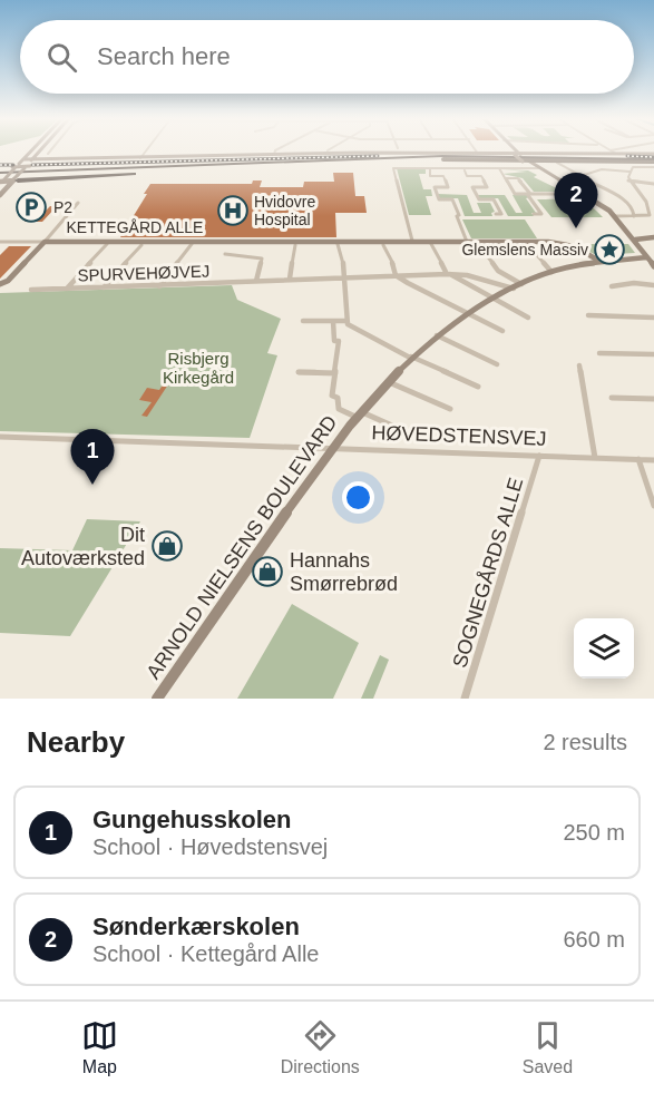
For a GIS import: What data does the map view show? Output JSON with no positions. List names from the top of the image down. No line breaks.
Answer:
{"streets":{"street":["KETTEGÅRD ALLE","SPURVEHØJVEJ","HØVEDSTENSVEJ","ARNOLD NIELSENS BOULEVARD","SOGNEGÅRDS ALLE"]},"crossings":[["KETTEGÅRD ALLE","ARNOLD NIELSENS BOULEVARD"],["SPURVEHØJVEJ","ARNOLD NIELSENS BOULEVARD"],["HØVEDSTENSVEJ","ARNOLD NIELSENS BOULEVARD"],["HØVEDSTENSVEJ","SOGNEGÅRDS ALLE"]],"parks":["Risbjerg Kirkegård"],"places":{"parking":["P2"],"hospital":["Hvidovre Hospital"],"place":["Glemslens Massiv"],"shop":["Dit Autoværksted","Hannahs Smørrebrød"]},"page":{"search":"Search here","pins":["2","1"],"heading":["Nearby","2 results"],"list":[{"mark":"1","name":"Gungehusskolen","note":"School · Høvedstensvej","value":"250 m"},{"mark":"2","name":"Sønderkærskolen","note":"School · Kettegård Alle","value":"660 m"}],"nav":["Map","Directions","Saved"]}}
